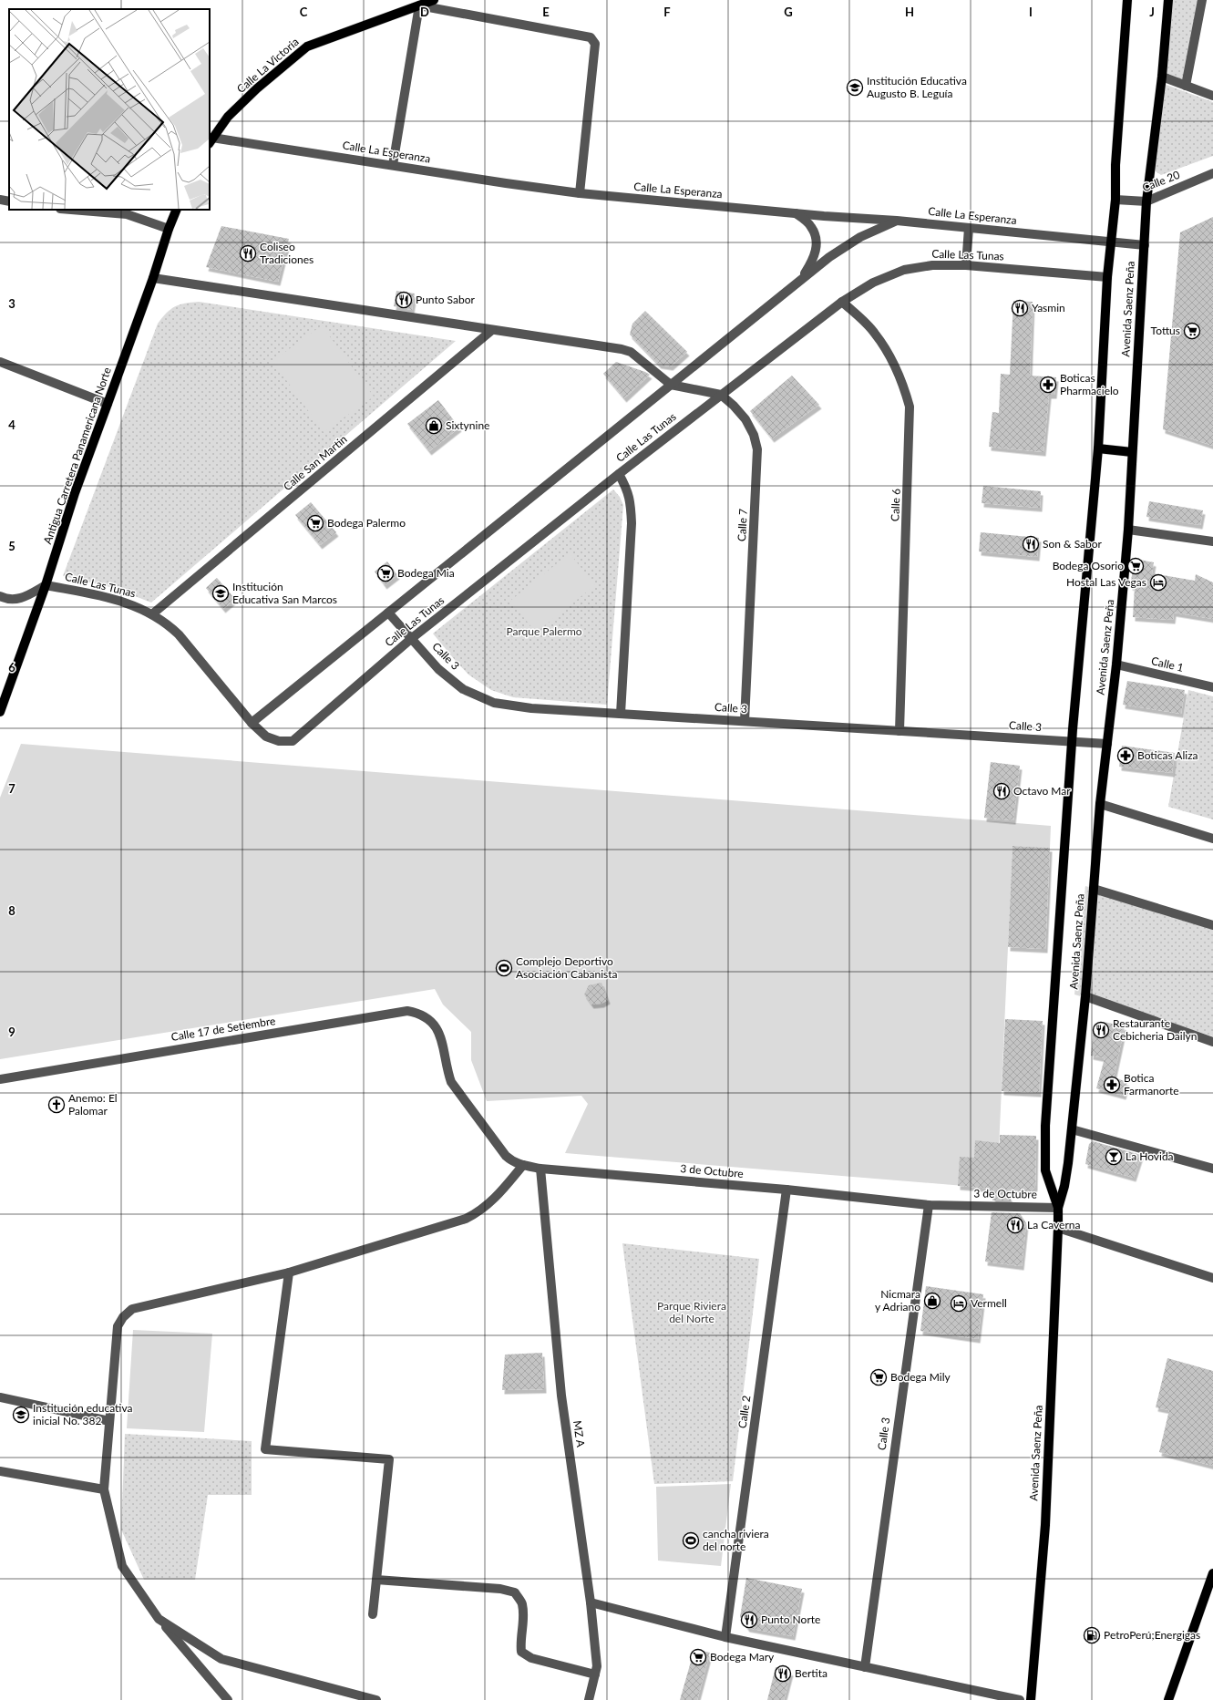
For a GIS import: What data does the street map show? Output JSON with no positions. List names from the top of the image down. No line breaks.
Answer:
{"streets":{"main road":["Calle La Victoria","Avenida Saenz Peña","Antigua Carretera Panamericana Norte"],"street":["Calle La Esperanza","Calle 20","Calle Las Tunas","Calle San Martin","Calle 6","Calle 7","Calle 3","Calle 1","Calle 17 de Setiembre","3 de Octubre","Calle 2","MZ A"]},"crossings":[["Calle La Victoria","Calle La Esperanza"],["Calle La Esperanza","Avenida Saenz Peña"],["Calle 20","Avenida Saenz Peña"],["Calle Las Tunas","Avenida Saenz Peña"],["Calle Las Tunas","Antigua Carretera Panamericana Norte"],["Calle Las Tunas","Calle San Martin"],["Calle Las Tunas","Calle 6"],["Calle Las Tunas","Calle 7"],["Calle Las Tunas","Calle 3"],["Avenida Saenz Peña","Calle 3"],["Avenida Saenz Peña","Calle 1"],["Avenida Saenz Peña","3 de Octubre"],["Calle 6","Calle 3"],["Calle 7","Calle 3"],["Calle 3","3 de Octubre"],["Calle 17 de Setiembre","3 de Octubre"],["3 de Octubre","Calle 2"],["3 de Octubre","MZ A"]],"parks":["Parque Palermo","Parque Riviera del Norte"],"places":{"school or university":["Institución Educativa Augusto B. Leguía","Institución Educativa San Marcos","Institución educativa inicial No. 382"],"restaurant":["Coliseo Tradiciones","Punto Sabor","Yasmin","Son & Sabor","Octavo Mar","Restaurante Cebicheria Dailyn","La Caverna","Punto Norte","Bertita"],"supermarket":["Tottus","Bodega Palermo","Bodega Osorio","Bodega Mia","Bodega Mily","Bodega Mary"],"pharmacy":["Boticas Pharmacielo","Boticas Aliza","Botica Farmanorte"],"shop":["Sixtynine","Nicmara y Adriano"],"hotel":["Hostal Las Vegas","Vermell"],"sports":["Complejo Deportivo Asociación Cabanista","cancha riviera del norte"],"church":["Anemo: El Palomar"],"bar":["La Hovida"],"fuel station":["PetroPerú;Energigas"]},"grid":{"columns":["C","D","E","F","G","H","I","J"],"rows":["3","4","5","6","7","8","9"]}}
